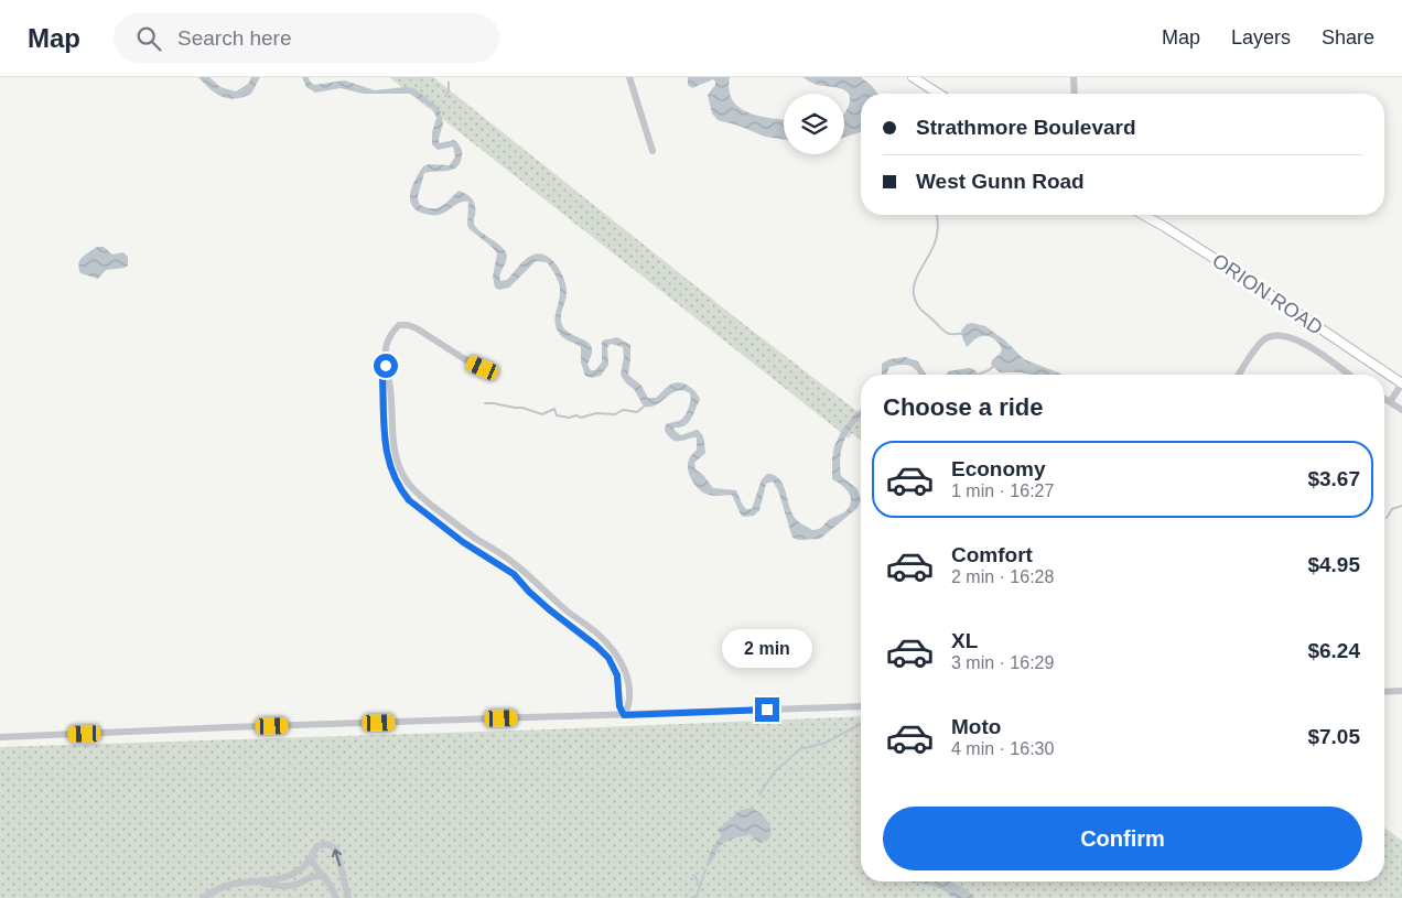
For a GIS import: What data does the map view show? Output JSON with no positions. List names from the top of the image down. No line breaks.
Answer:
{"streets":{"main road":["ORION ROAD"]},"page":{"header":"Map","search":"Search here","nav":["Map","Layers","Share"],"banner":["Strathmore Boulevard","West Gunn Road"],"heading":"Choose a ride","list":[{"name":"Economy","note":"1 min · 16:27","value":"$3.67"},{"name":"Comfort","note":"2 min · 16:28","value":"$4.95"},{"name":"XL","note":"3 min · 16:29","value":"$6.24"},{"name":"Moto","note":"4 min · 16:30","value":"$7.05"}],"bubble":"2 min","buttons":"Confirm"}}
